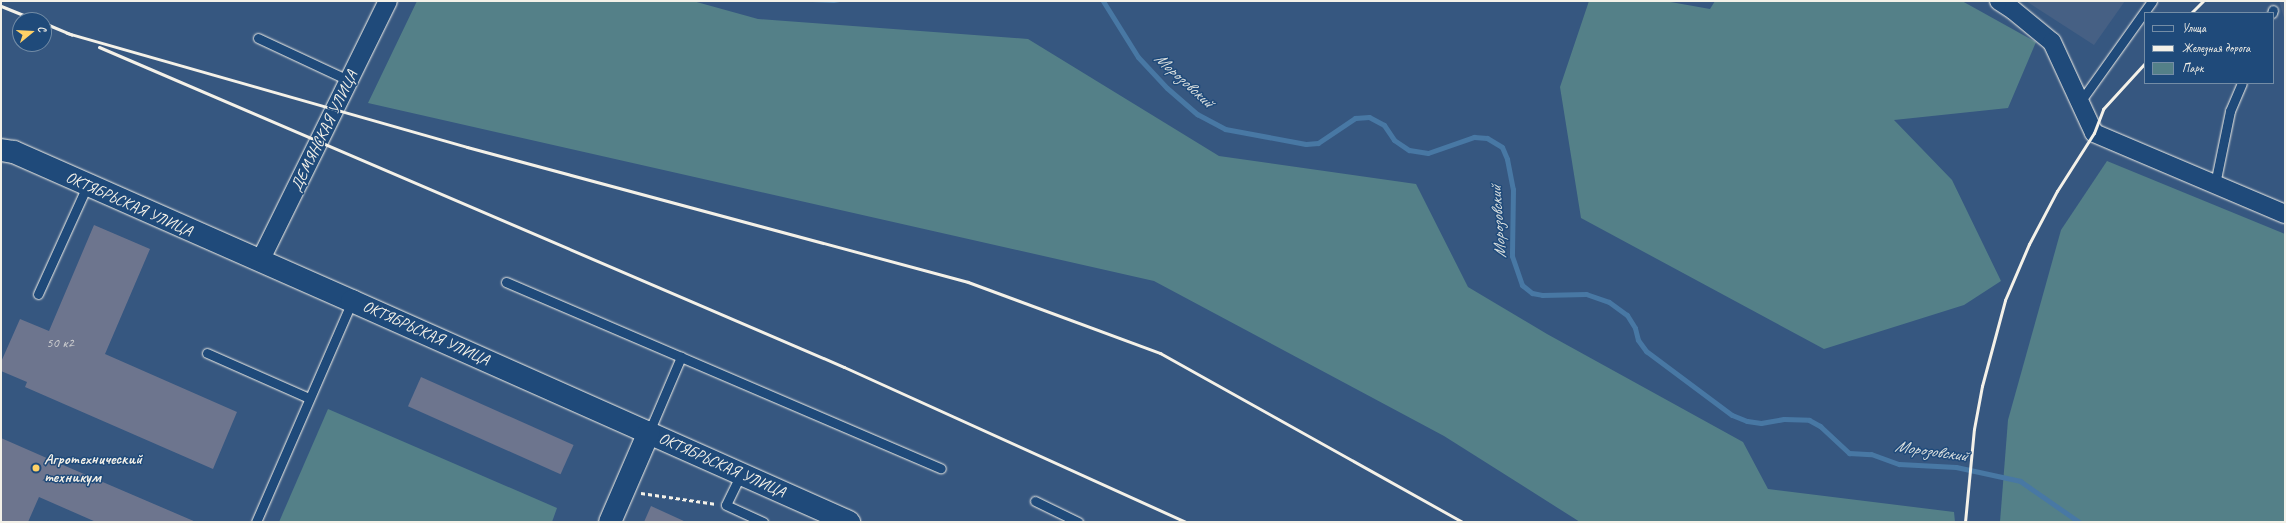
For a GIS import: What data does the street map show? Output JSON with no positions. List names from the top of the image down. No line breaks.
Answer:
{"streets":{"street":["ДЕМЯНСКАЯ УЛИЦА","ОКТЯБРЬСКАЯ УЛИЦА"]},"crossings":[["ДЕМЯНСКАЯ УЛИЦА","ОКТЯБРЬСКАЯ УЛИЦА"]],"water":["Морозовский"],"places":["Агротехнический техникум"],"house_numbers":["50 к2"],"legend":["Улица","Железная дорога","Парк"],"north":"right"}
